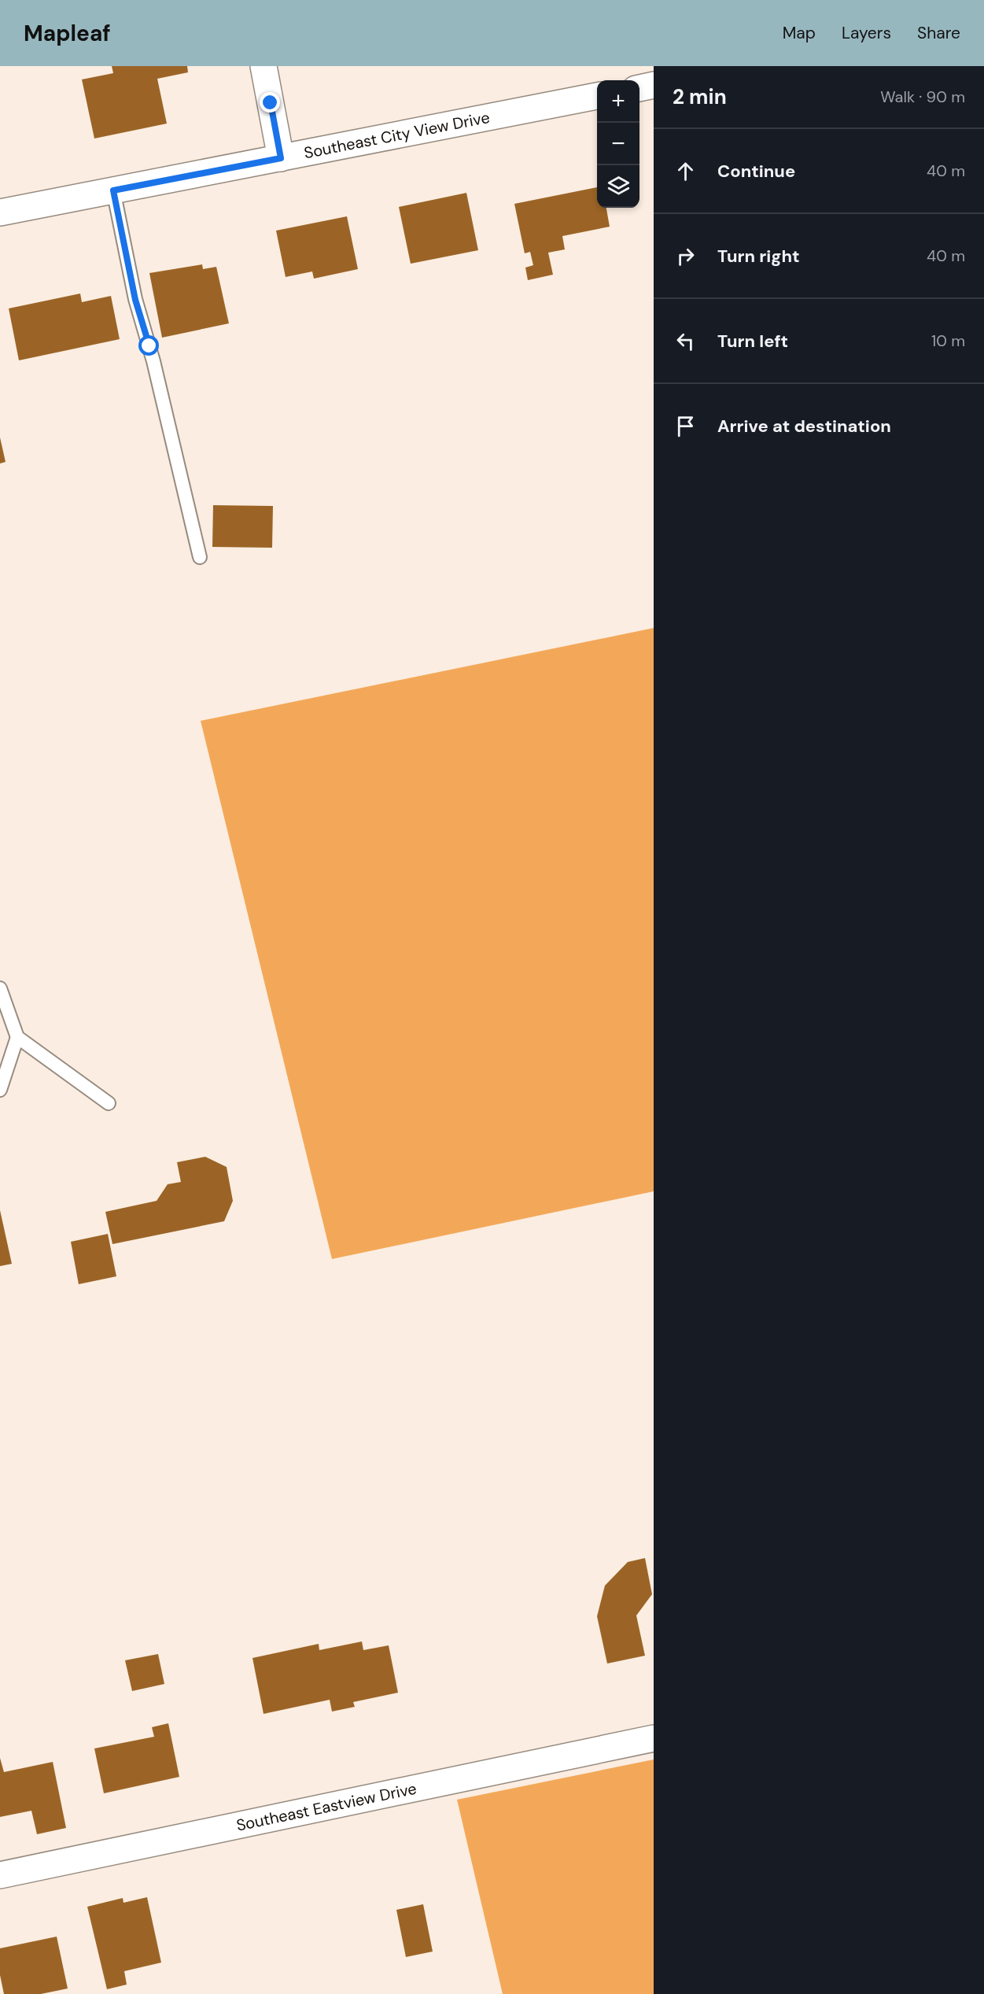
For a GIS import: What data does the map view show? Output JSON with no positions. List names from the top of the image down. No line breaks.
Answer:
{"streets":{"street":["Southeast City View Drive","Southeast Eastview Drive"]},"page":{"header":"Mapleaf","nav":["Map","Layers","Share"],"heading":["2 min","Walk · 90 m"],"map_buttons":["+","−"],"list":[["Continue","40 m"],["Turn right","40 m"],["Turn left","10 m"],"Arrive at destination"]}}
